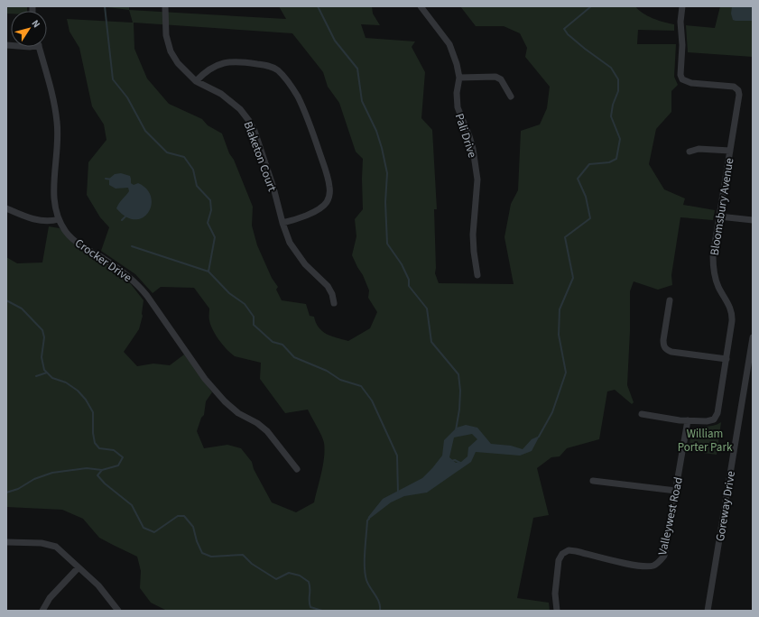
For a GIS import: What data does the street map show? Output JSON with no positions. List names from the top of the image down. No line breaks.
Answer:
{"streets":{"street":["Pali Drive","Blaketon Court","Bloomsbury Avenue","Crocker Drive","Goreway Drive","Valleywest Road"]},"crossings":[["Bloomsbury Avenue","Valleywest Road"]],"parks":["William Porter Park"],"north":"top right"}
